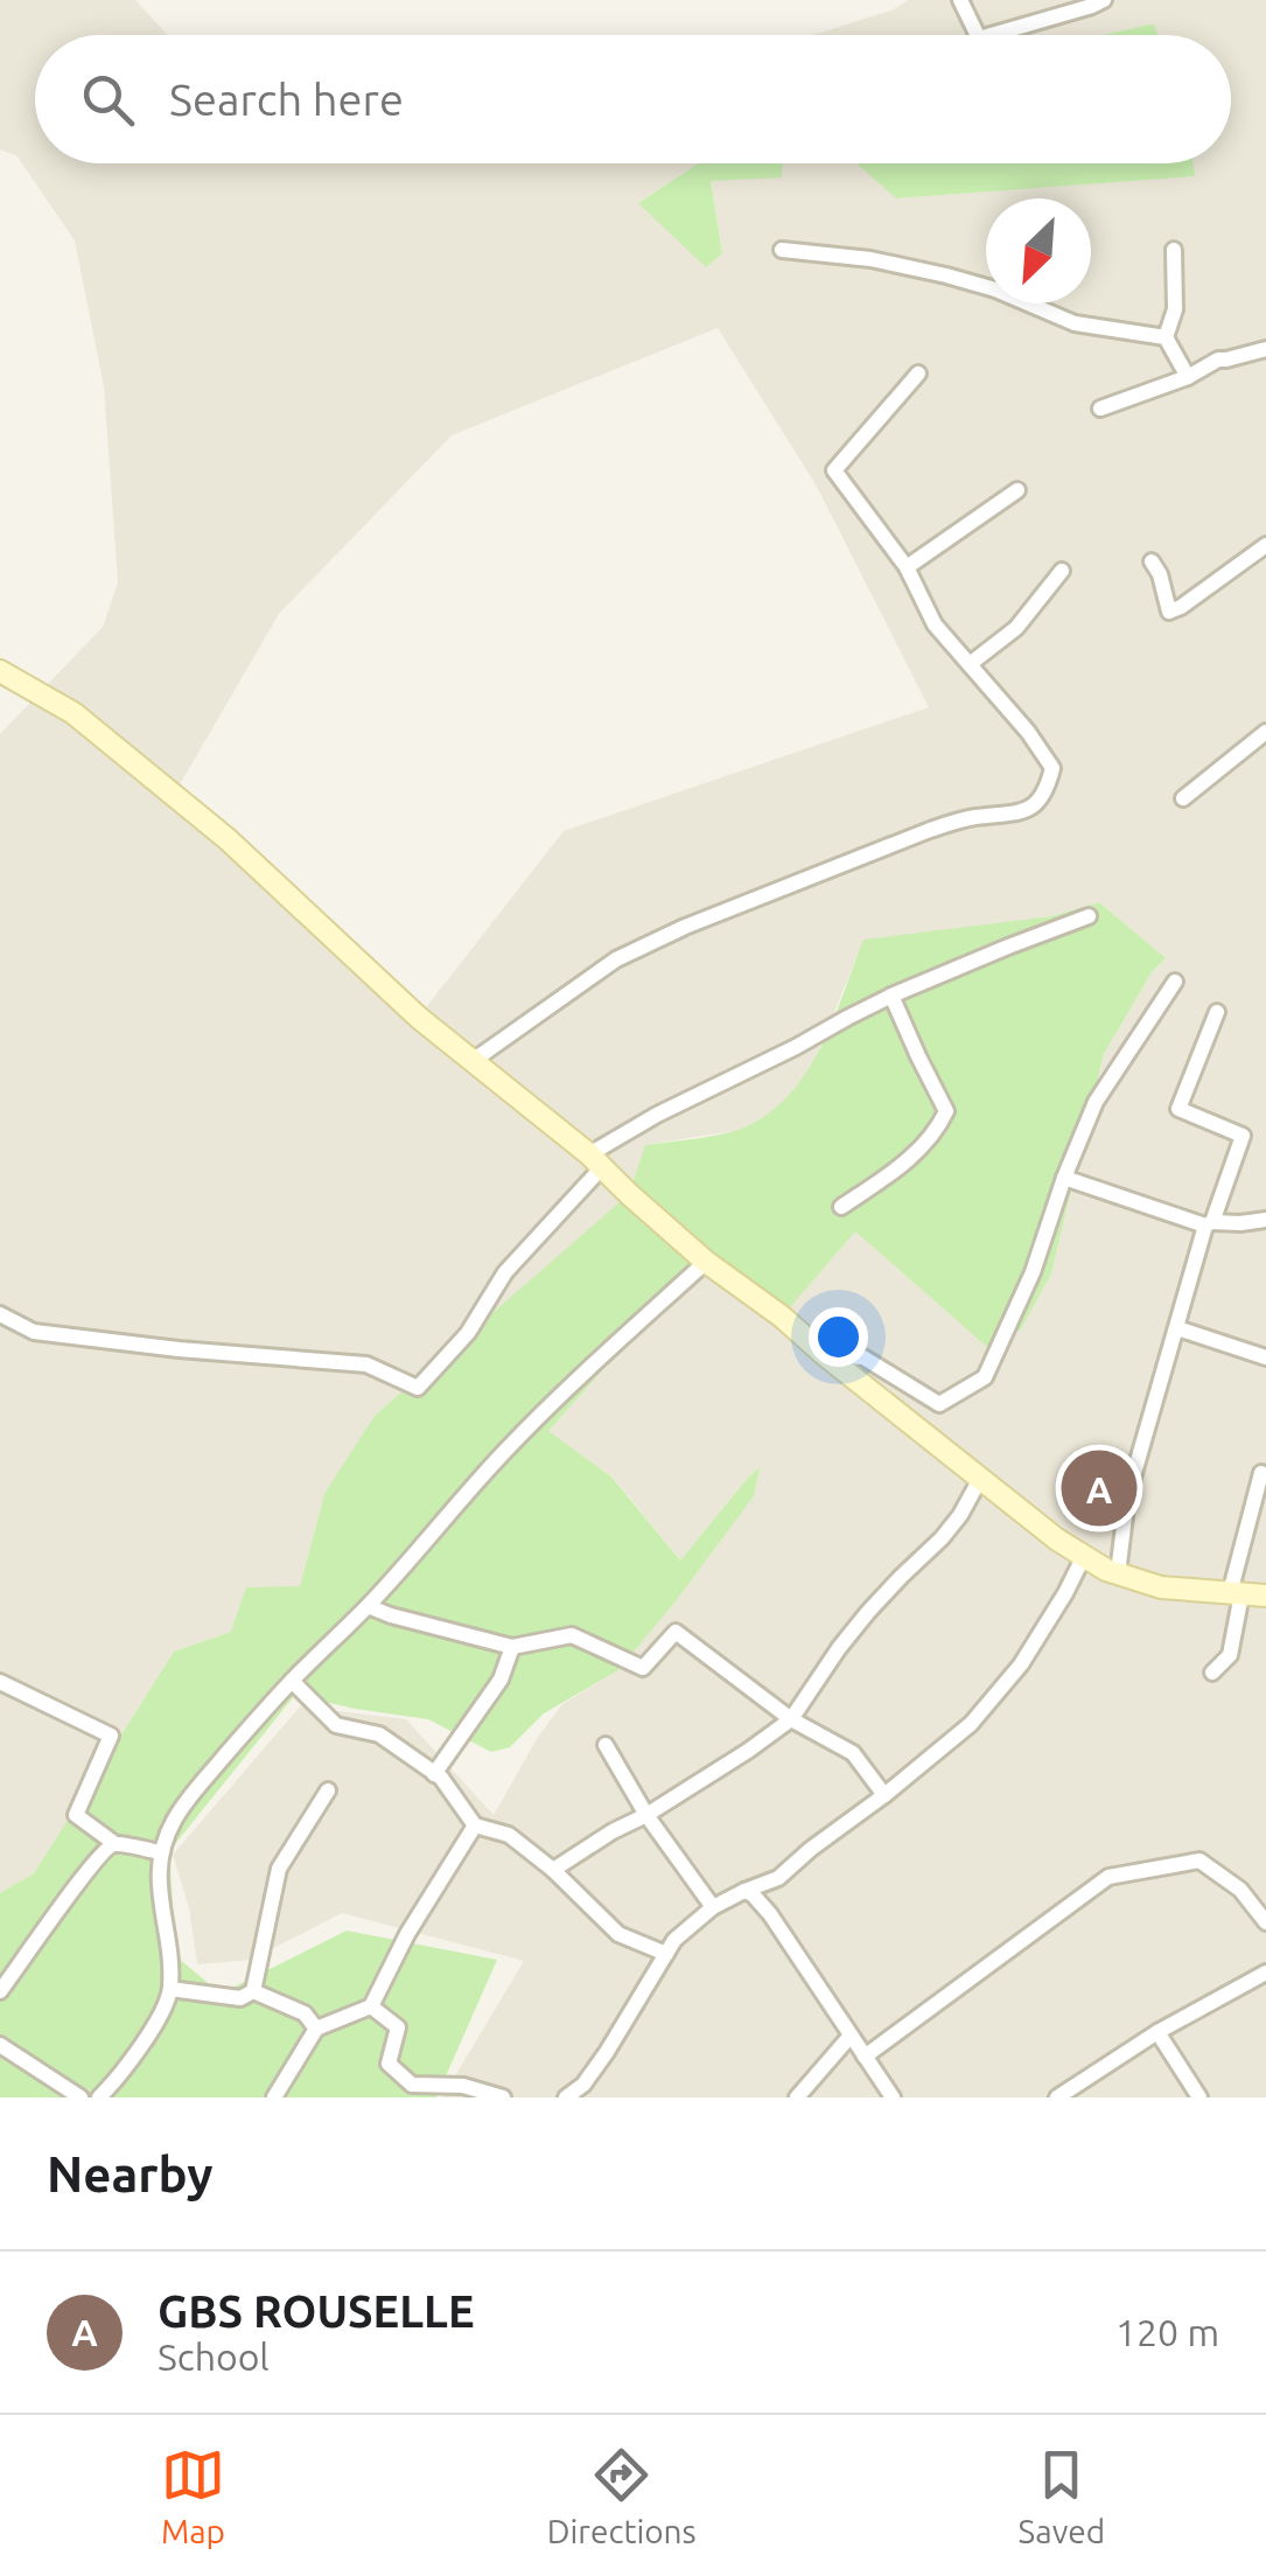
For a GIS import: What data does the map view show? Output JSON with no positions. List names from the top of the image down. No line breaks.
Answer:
{"north":"bottom left","page":{"search":"Search here","pins":"A","heading":"Nearby","list":[{"mark":"A","name":"GBS ROUSELLE","note":"School","value":"120 m"}],"nav":["Map","Directions","Saved"]}}
